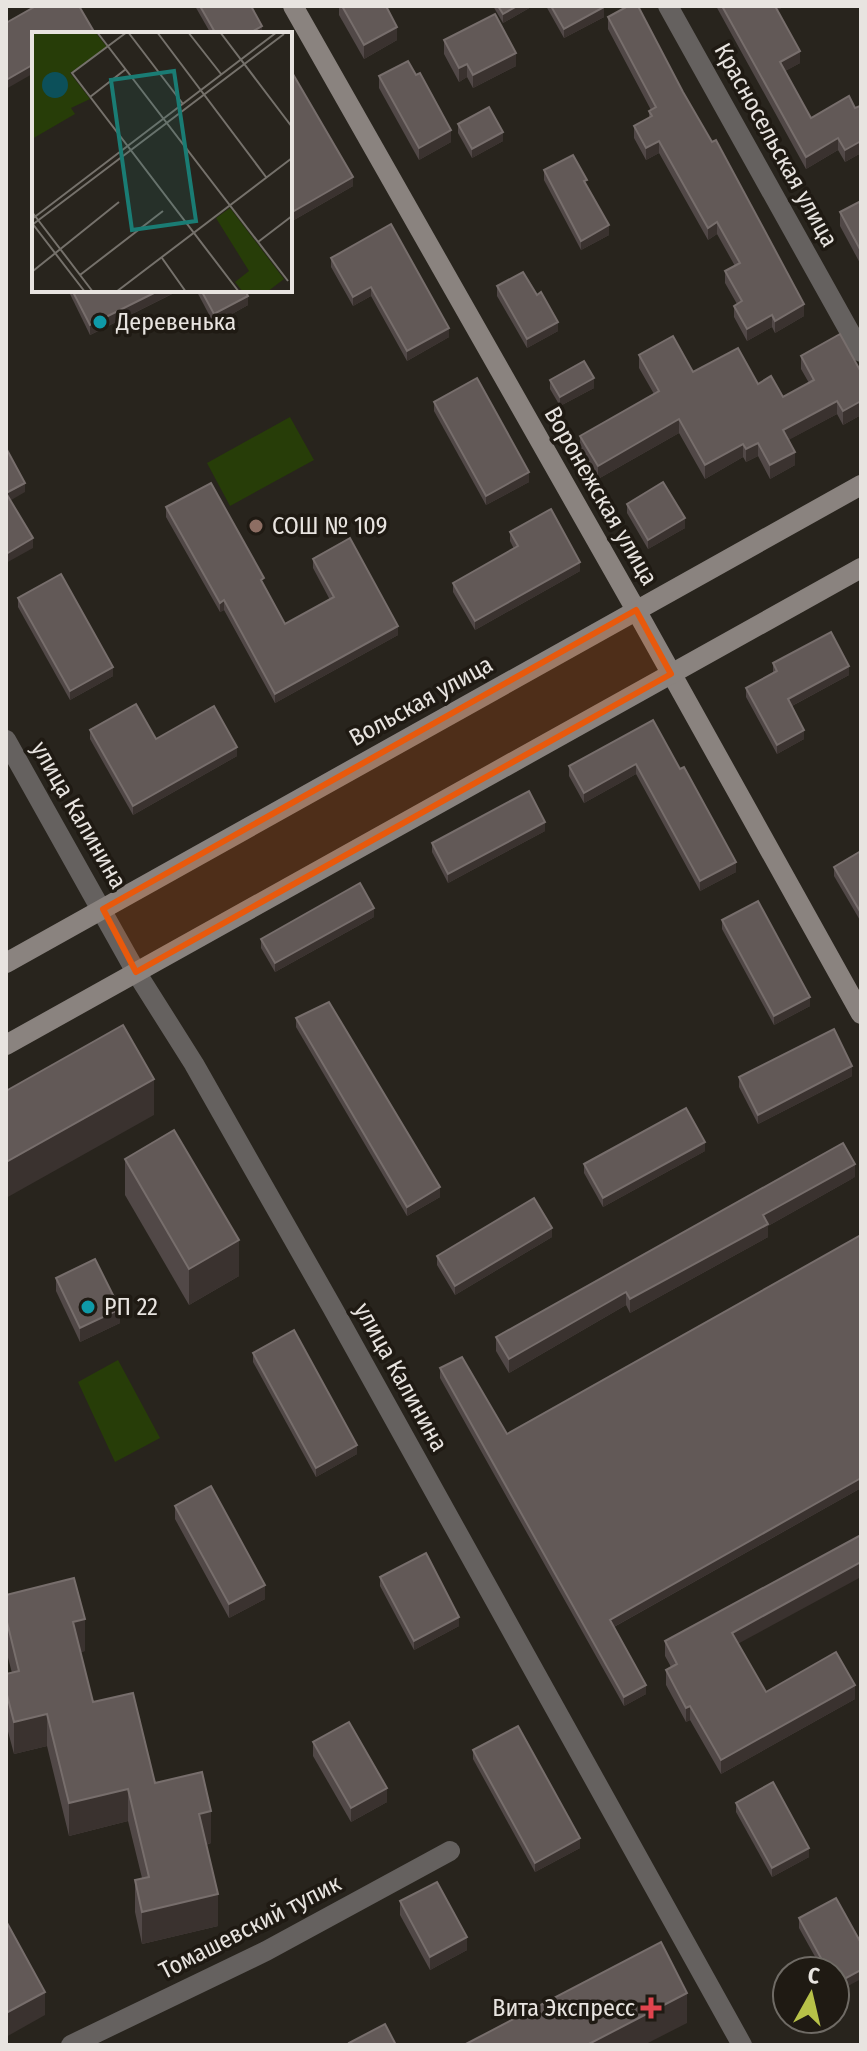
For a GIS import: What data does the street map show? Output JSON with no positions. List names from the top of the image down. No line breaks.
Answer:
{"streets":{"main road":["Воронежская улица","Вольская улица"],"street":["Красносельская улица","улица Калинина","Томашевский тупик"]},"crossings":[["Воронежская улица","Вольская улица"],["Вольская улица","улица Калинина"]],"places":{"other":["Деревенька","СОШ № 109","РП 22"],"health":["Вита Экспресс"]},"north":"top"}
